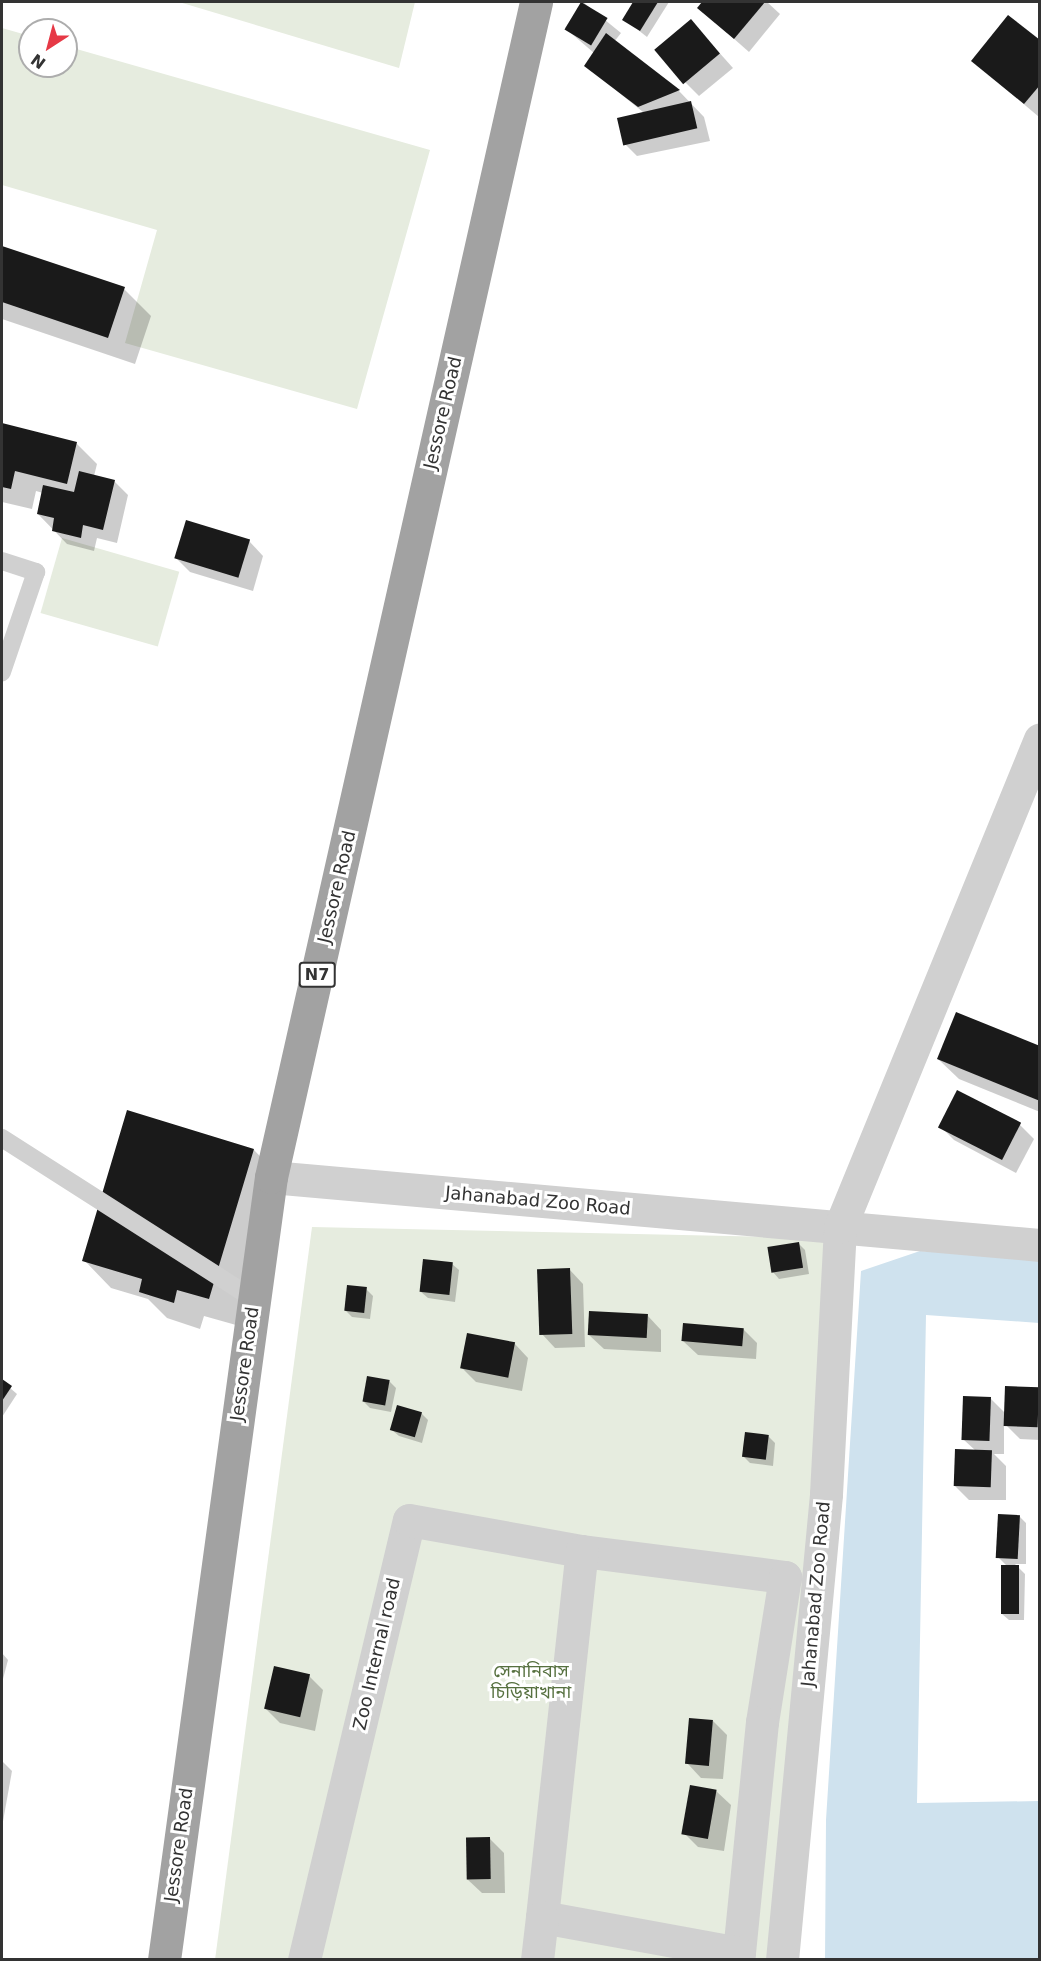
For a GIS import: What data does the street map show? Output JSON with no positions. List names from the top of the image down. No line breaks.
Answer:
{"streets":{"highway":["Jessore Road","N7"],"street":["Jahanabad Zoo Road","Zoo Internal road"]},"crossings":[["Jessore Road","Jahanabad Zoo Road"]],"parks":["সেনানিবাস চিড়িয়াখানা"],"north":"bottom left"}
